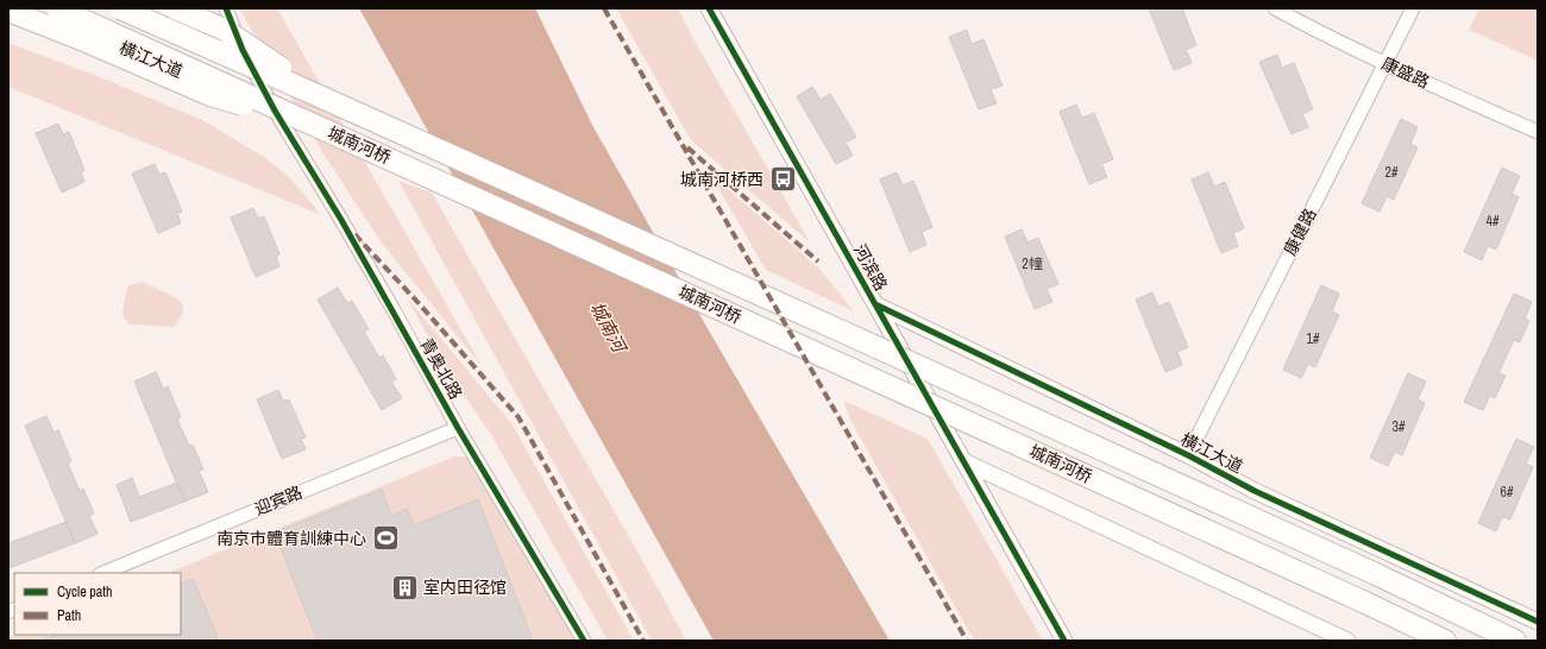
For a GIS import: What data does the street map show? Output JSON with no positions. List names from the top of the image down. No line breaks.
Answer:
{"streets":{"highway":["城南河桥"],"street":["横江大道","康盛路","康健路","河滨路","青奥北路","迎宾路"]},"crossings":[["横江大道","康健路"],["横江大道","河滨路"],["横江大道","青奥北路"],["康盛路","康健路"],["青奥北路","迎宾路"]],"water":["城南河"],"places":{"bus stop":["城南河桥西"],"sports":["南京市體育訓練中心"],"building":["室内田径馆"]},"house_numbers":["2#","4#","2幢","1#","3#","6#"],"legend":["Cycle path","Path"]}
